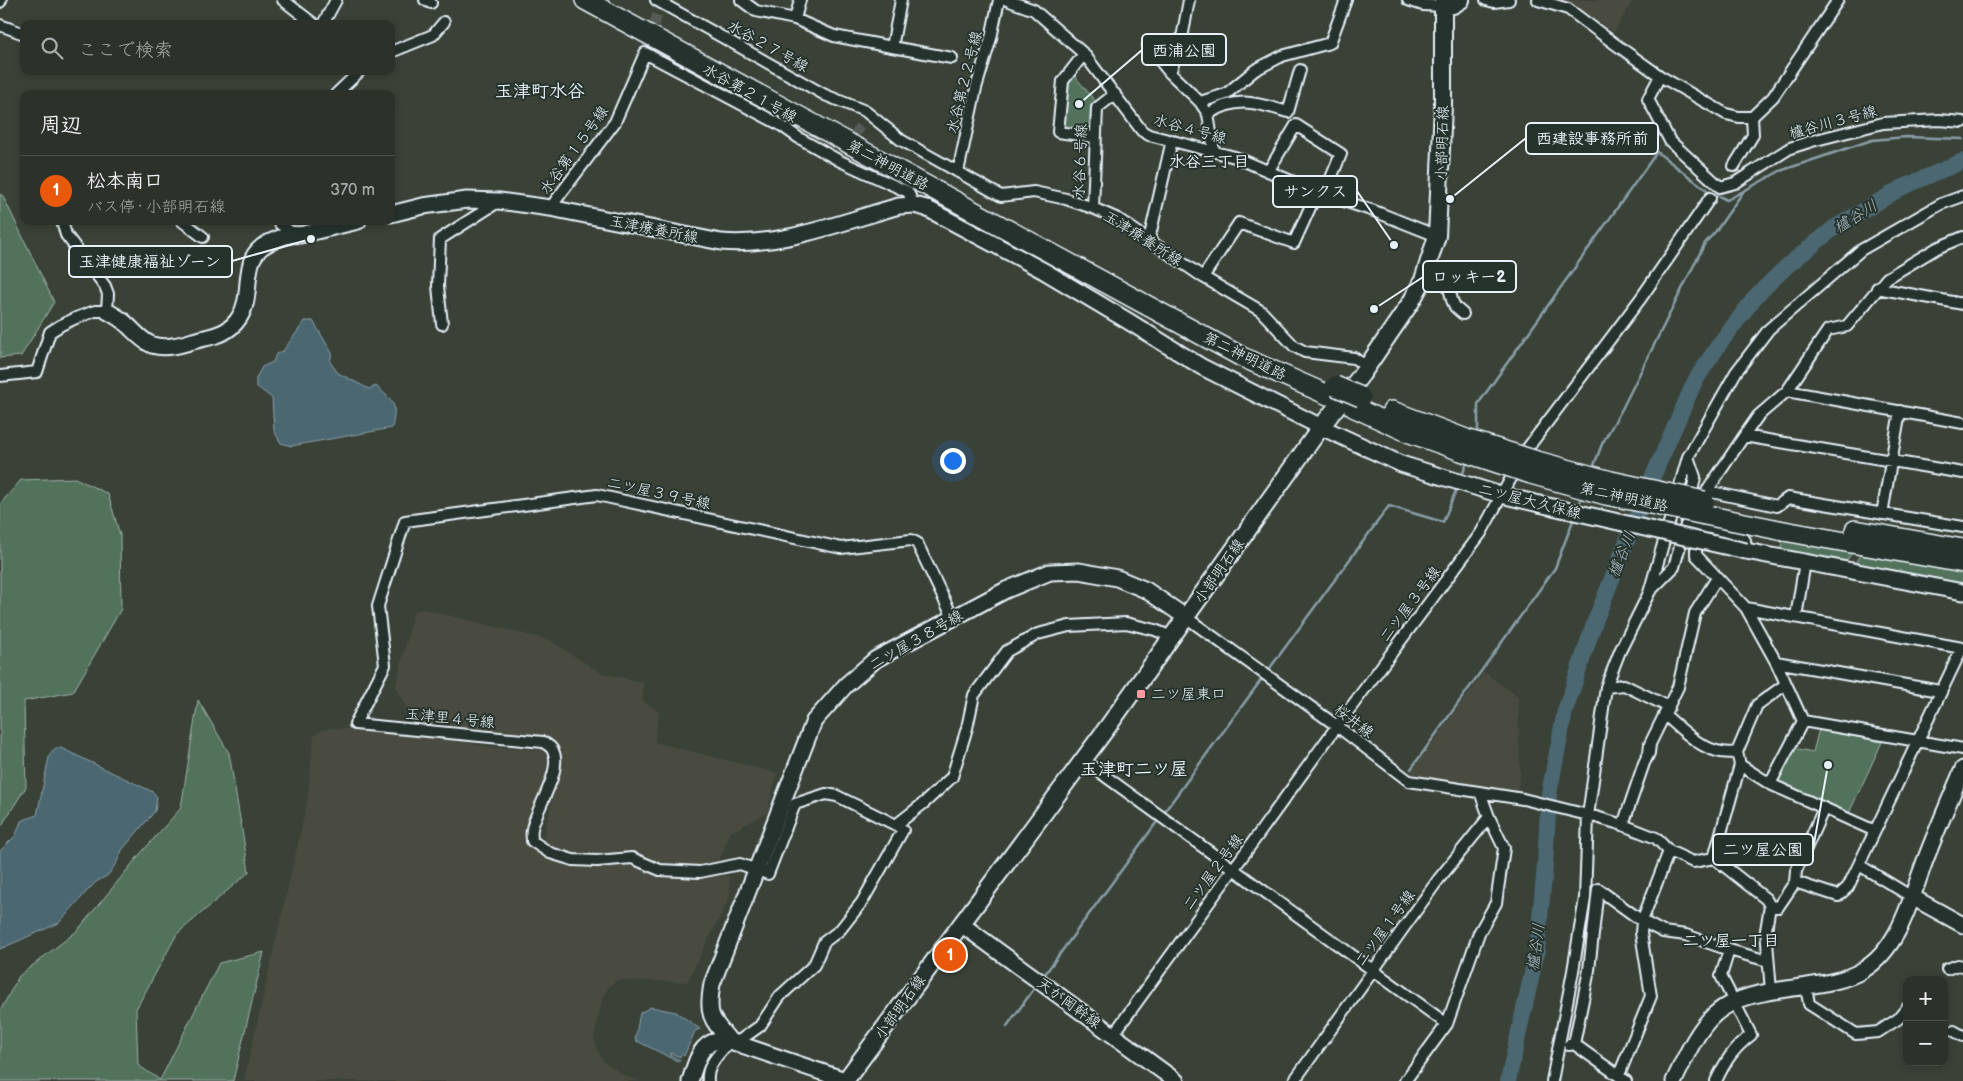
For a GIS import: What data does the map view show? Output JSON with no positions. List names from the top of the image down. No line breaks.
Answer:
{"streets":{"highway":["第二神明道路"],"main road":["小部明石線"],"street":["水谷２７号線","水谷第２２号線","水谷第２１号線","櫨谷川３号線","水谷４号線","水谷第１５号線","水谷６号線","玉津療養所線","二ツ屋３９号線","二ツ屋大久保線","二ツ屋３号線","二ツ屋３８号線","玉津里４号線","桜井線","二ツ屋２号線","二ツ屋１号線","天が岡幹線"]},"crossings":[["水谷２７号線","玉津療養所線"],["水谷第２２号線","玉津療養所線"],["水谷第２１号線","水谷第１５号線"],["水谷第２１号線","玉津療養所線"],["水谷４号線","小部明石線"],["水谷４号線","水谷６号線"],["小部明石線","玉津療養所線"],["小部明石線","二ツ屋大久保線"],["小部明石線","二ツ屋３８号線"],["小部明石線","桜井線"],["小部明石線","天が岡幹線"],["水谷第１５号線","玉津療養所線"],["水谷６号線","玉津療養所線"],["玉津療養所線","二ツ屋大久保線"],["二ツ屋３９号線","二ツ屋３８号線"],["二ツ屋３９号線","玉津里４号線"],["二ツ屋大久保線","二ツ屋３号線"],["二ツ屋３号線","桜井線"],["二ツ屋３号線","二ツ屋２号線"],["二ツ屋３８号線","玉津里４号線"],["二ツ屋３８号線","桜井線"],["桜井線","二ツ屋２号線"],["二ツ屋２号線","天が岡幹線"]],"districts":["玉津町水谷","水谷三丁目","玉津町二ツ屋","二ツ屋一丁目"],"water":["櫨谷川"],"places":{"other":["西浦公園","西建設事務所前","玉津健康福祉ゾーン","サンクス","ロッキー2","二ツ屋公園"],"transit":["二ツ屋東口"]},"page":{"search":"ここで検索","heading":"周辺","list":[{"mark":"1","name":"松本南口","note":"バス停 · 小部明石線","value":"370 m"}],"pins":"1","map_buttons":["+","−"]}}
